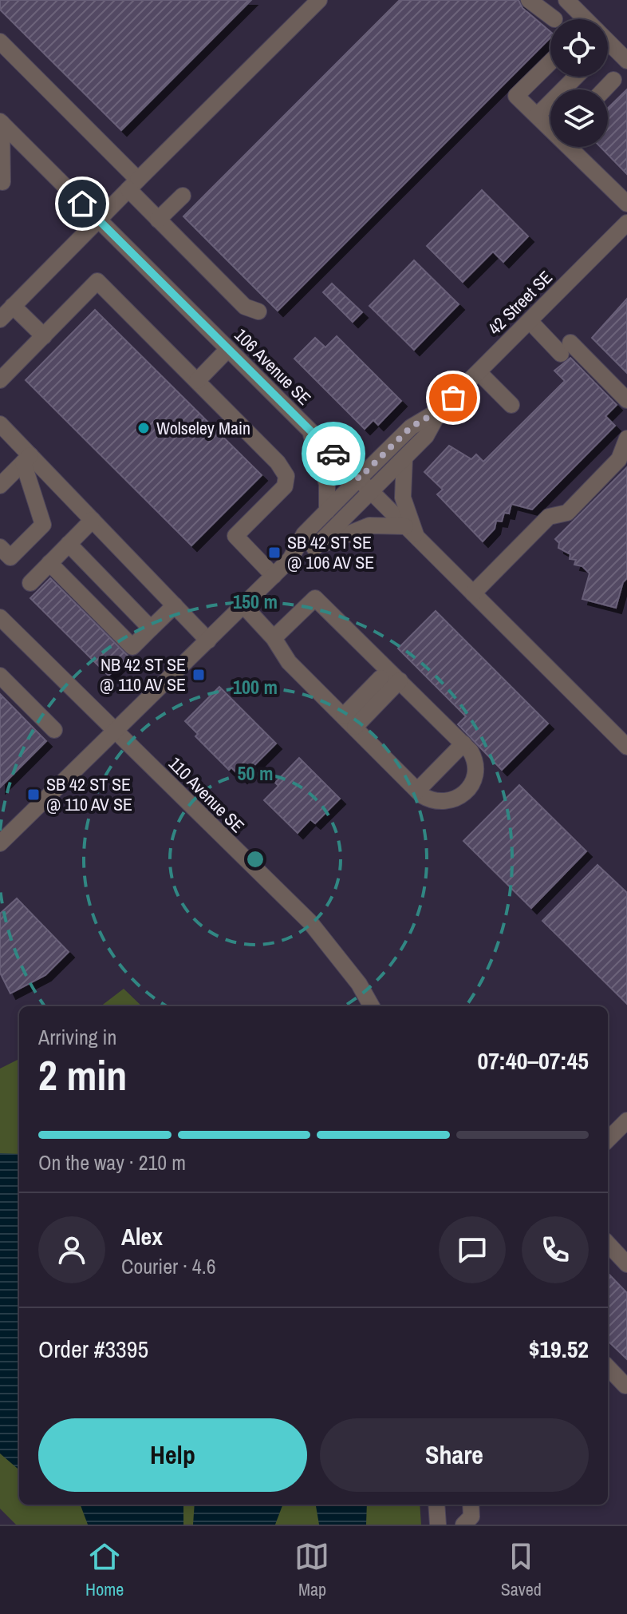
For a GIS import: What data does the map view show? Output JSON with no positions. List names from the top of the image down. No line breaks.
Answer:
{"streets":{"street":["42 Street SE","106 Avenue SE","110 Avenue SE"]},"crossings":[["42 Street SE","106 Avenue SE"],["42 Street SE","110 Avenue SE"]],"places":{"other":["Wolseley Main"],"transit":["SB 42 ST SE @ 106 AV SE","NB 42 ST SE @ 110 AV SE","SB 42 ST SE @ 110 AV SE"]},"page":{"heading":["2 min","Arriving in","07:40–07:45"],"panel":["Alex","Courier · 4.6","Order #3395","$19.52"],"bar":"On the way · 210 m","buttons":["Help","Share"],"tabs":["Home","Map","Saved"]},"rings":["150 m","100 m","50 m"]}
